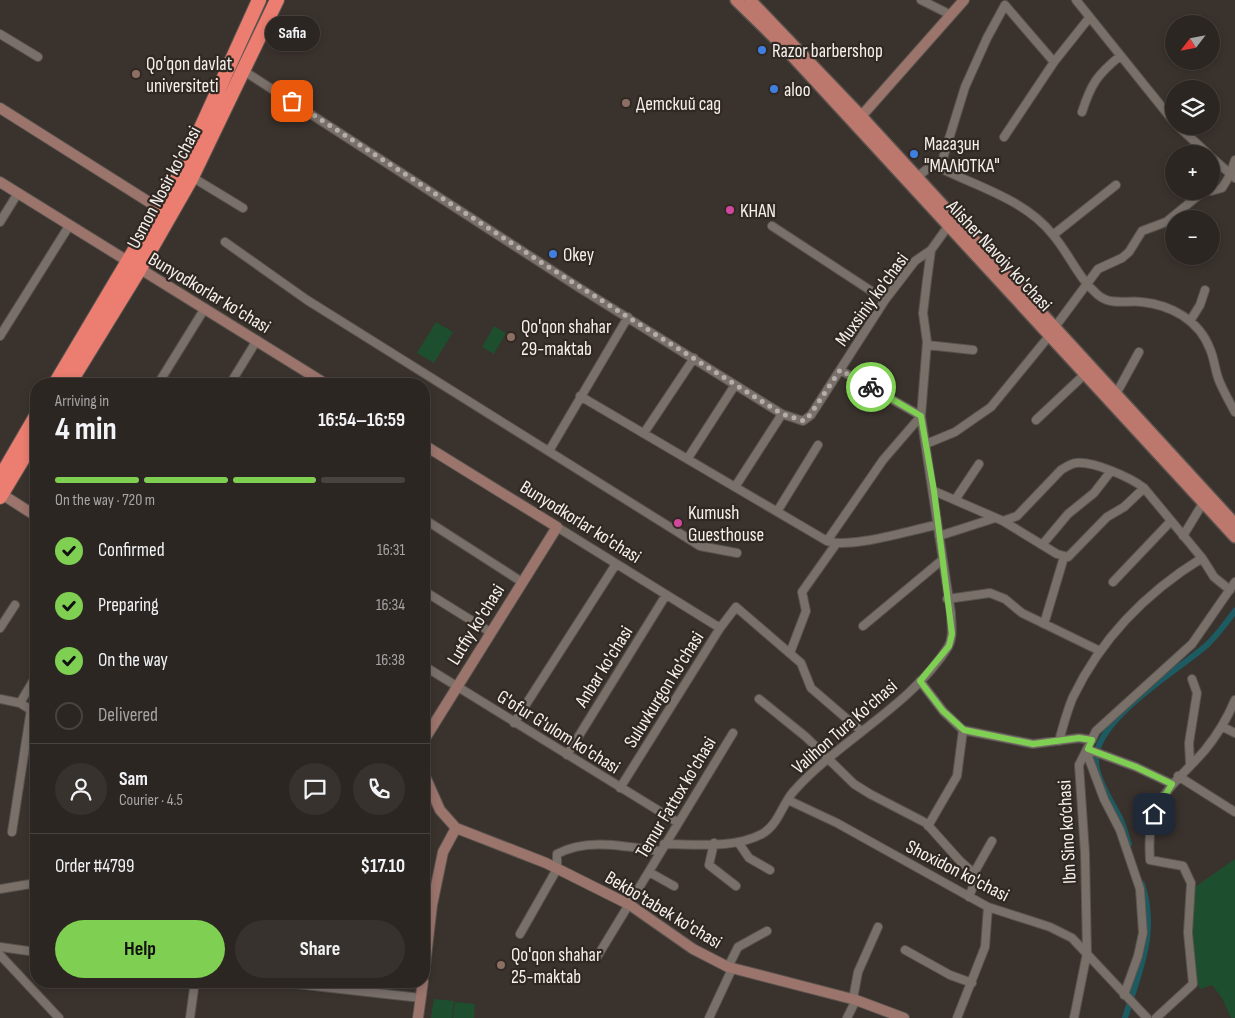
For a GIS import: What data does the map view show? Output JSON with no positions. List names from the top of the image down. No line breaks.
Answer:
{"streets":{"highway":["Usmon Nosir ko'chasi"],"main road":["Alisher Navoiy ko'chasi"],"street":["Bunyodkorlar ko'chasi","Muxsiniy ko'chasi","Lutfiy ko'chasi","Anbar ko'chasi","Suluvkurgon ko'chasi","Valihon Tura Ko'chasi","G'ofur G'ulom ko'chasi","Temur Fattox ko'chasi","Ibn Sino ko‘chasi","Shoxidon ko'chasi","Bekbo'tabek ko'chasi"]},"crossings":[["Usmon Nosir ko'chasi","Bunyodkorlar ko'chasi"],["Usmon Nosir ko'chasi","Muxsiniy ko'chasi"],["Alisher Navoiy ko'chasi","Valihon Tura Ko'chasi"],["Bunyodkorlar ko'chasi","Lutfiy ko'chasi"],["Bunyodkorlar ko'chasi","Anbar ko'chasi"],["Bunyodkorlar ko'chasi","Suluvkurgon ko'chasi"],["Muxsiniy ko'chasi","Valihon Tura Ko'chasi"],["Lutfiy ko'chasi","G'ofur G'ulom ko'chasi"],["Anbar ko'chasi","G'ofur G'ulom ko'chasi"],["Suluvkurgon ko'chasi","G'ofur G'ulom ko'chasi"],["Valihon Tura Ko'chasi","Temur Fattox ko'chasi"],["Valihon Tura Ko'chasi","Shoxidon ko'chasi"],["Valihon Tura Ko'chasi","Bekbo'tabek ko'chasi"],["G'ofur G'ulom ko'chasi","Temur Fattox ko'chasi"],["Temur Fattox ko'chasi","Bekbo'tabek ko'chasi"],["Ibn Sino ko‘chasi","Shoxidon ko'chasi"]],"places":["Razor barbershop","Qo'qon davlat universiteti","aloo","Safia","Детский сад","Магазин \"МАЛЮТКА\"","KHAN","Okey","Qo'qon shahar 29-maktab","Kumush Guesthouse","Qo'qon shahar 25-maktab"],"north":"bottom left","page":{"map_buttons":["+","−"],"bubble":"Safia","heading":["4 min","Arriving in","16:54–16:59"],"panel":["Sam","Courier · 4.5","Order #4799","$17.10"],"bar":"On the way · 720 m","list":[["Confirmed","16:31"],["Preparing","16:34"],["On the way","16:38"],"Delivered"],"buttons":["Help","Share"]}}
